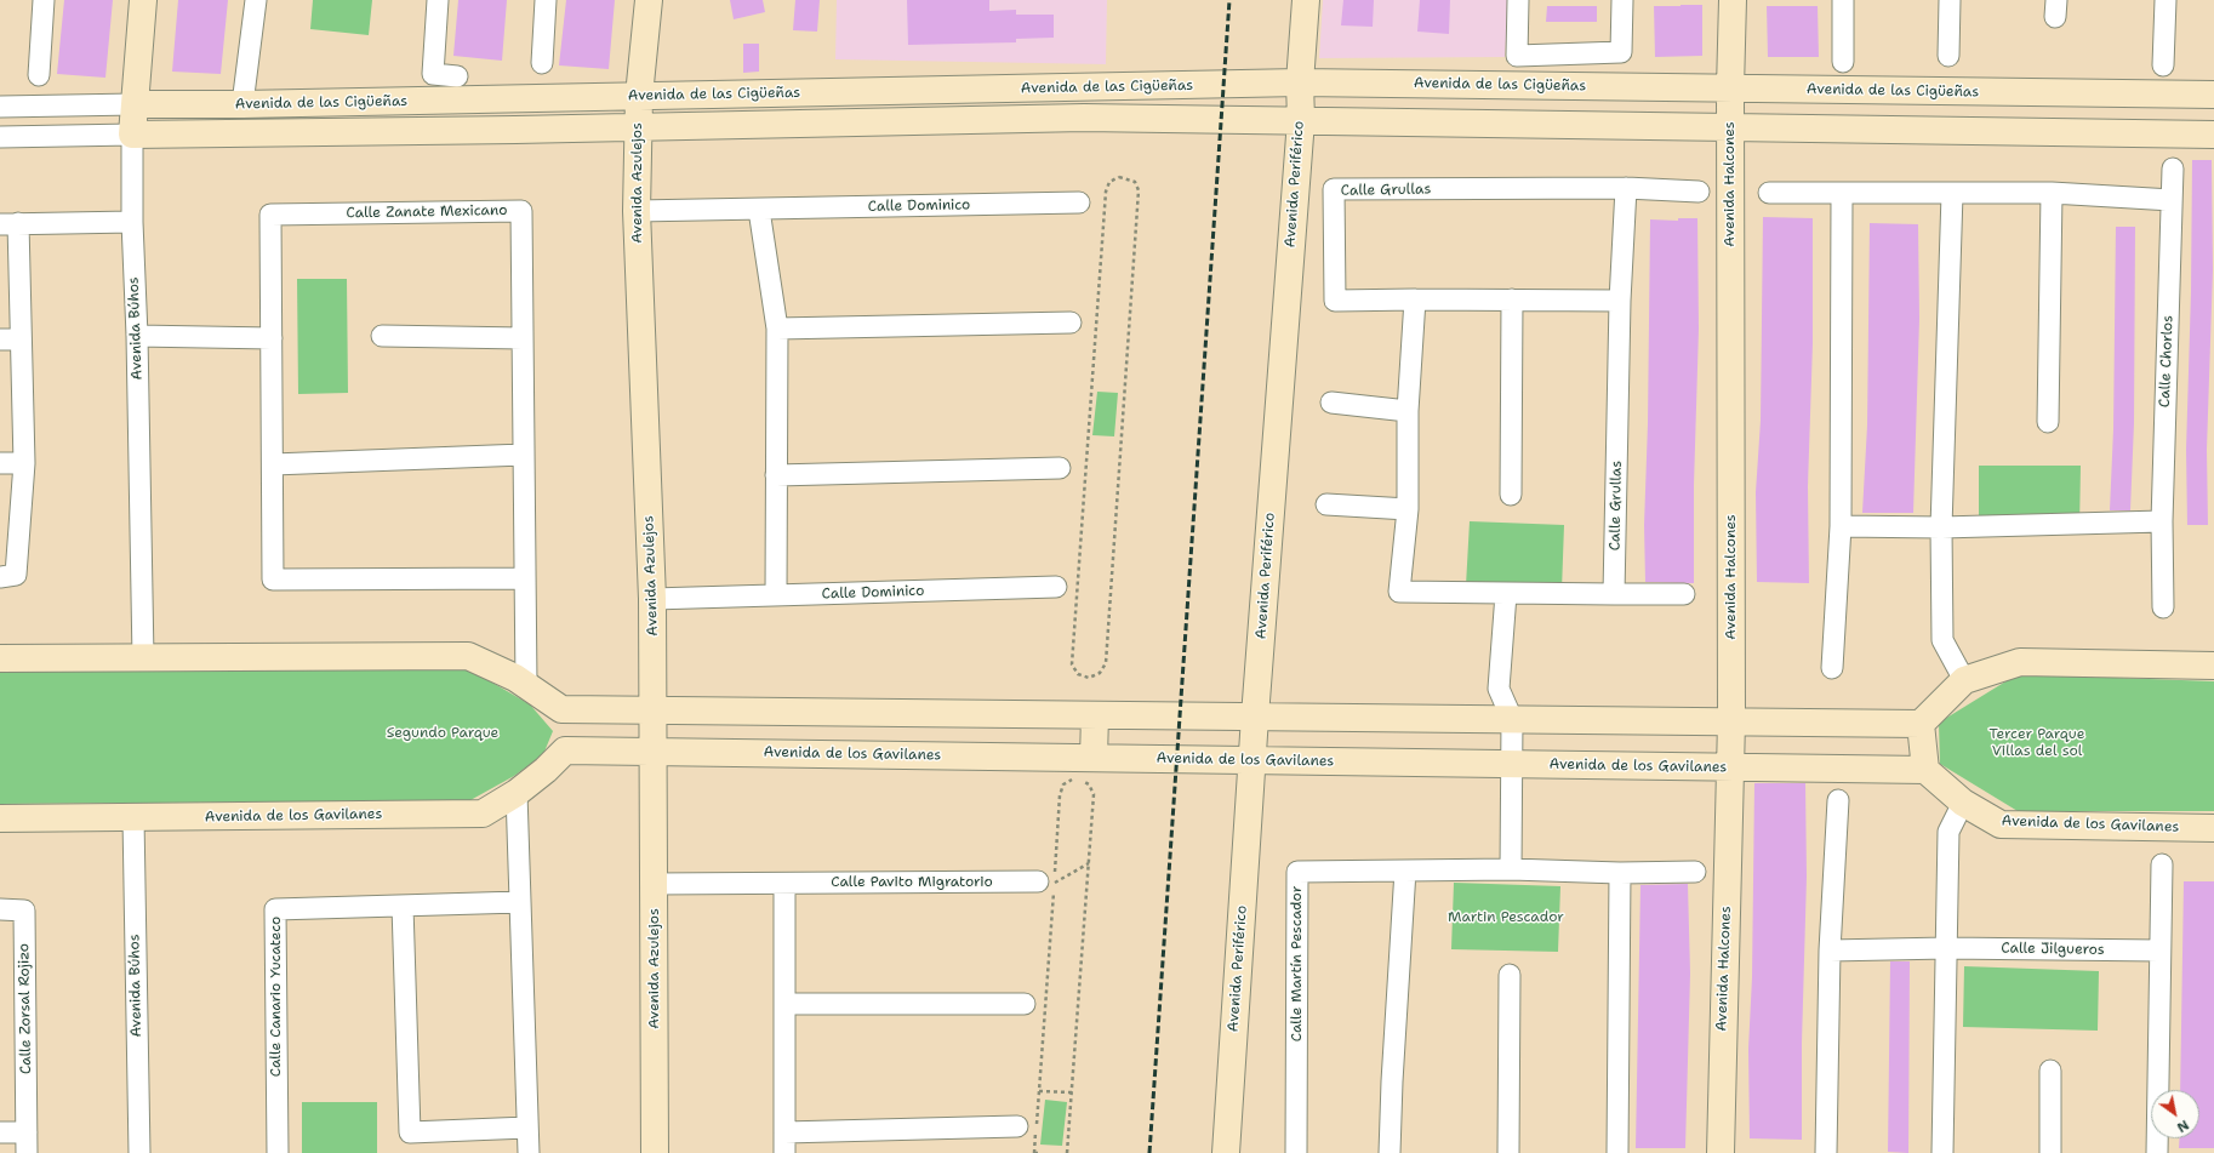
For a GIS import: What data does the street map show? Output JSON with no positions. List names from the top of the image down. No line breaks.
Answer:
{"streets":{"main road":["Avenida de las Cigüeñas","Avenida Azulejos","Avenida Periférico","Avenida Halcones","Avenida Búhos","Avenida de los Gavilanes"],"street":["Calle Grullas","Calle Dominico","Calle Zanate Mexicano","Calle Chorlos","Calle Pavito Migratorio","Calle Jilgueros","Calle Martín Pescador","Calle Canario Yucateco","Calle Zorsal Rojizo"]},"crossings":[["Avenida de las Cigüeñas","Avenida Azulejos"],["Avenida de las Cigüeñas","Avenida Periférico"],["Avenida de las Cigüeñas","Avenida Halcones"],["Avenida de las Cigüeñas","Avenida Búhos"],["Avenida Azulejos","Calle Dominico"],["Avenida Azulejos","Avenida de los Gavilanes"],["Avenida Azulejos","Calle Pavito Migratorio"],["Avenida Periférico","Avenida de los Gavilanes"],["Avenida Halcones","Avenida de los Gavilanes"],["Avenida Búhos","Avenida de los Gavilanes"]],"parks":["Segundo Parque","Tercer Parque Villas del sol","Martin Pescador"],"north":"bottom right"}
